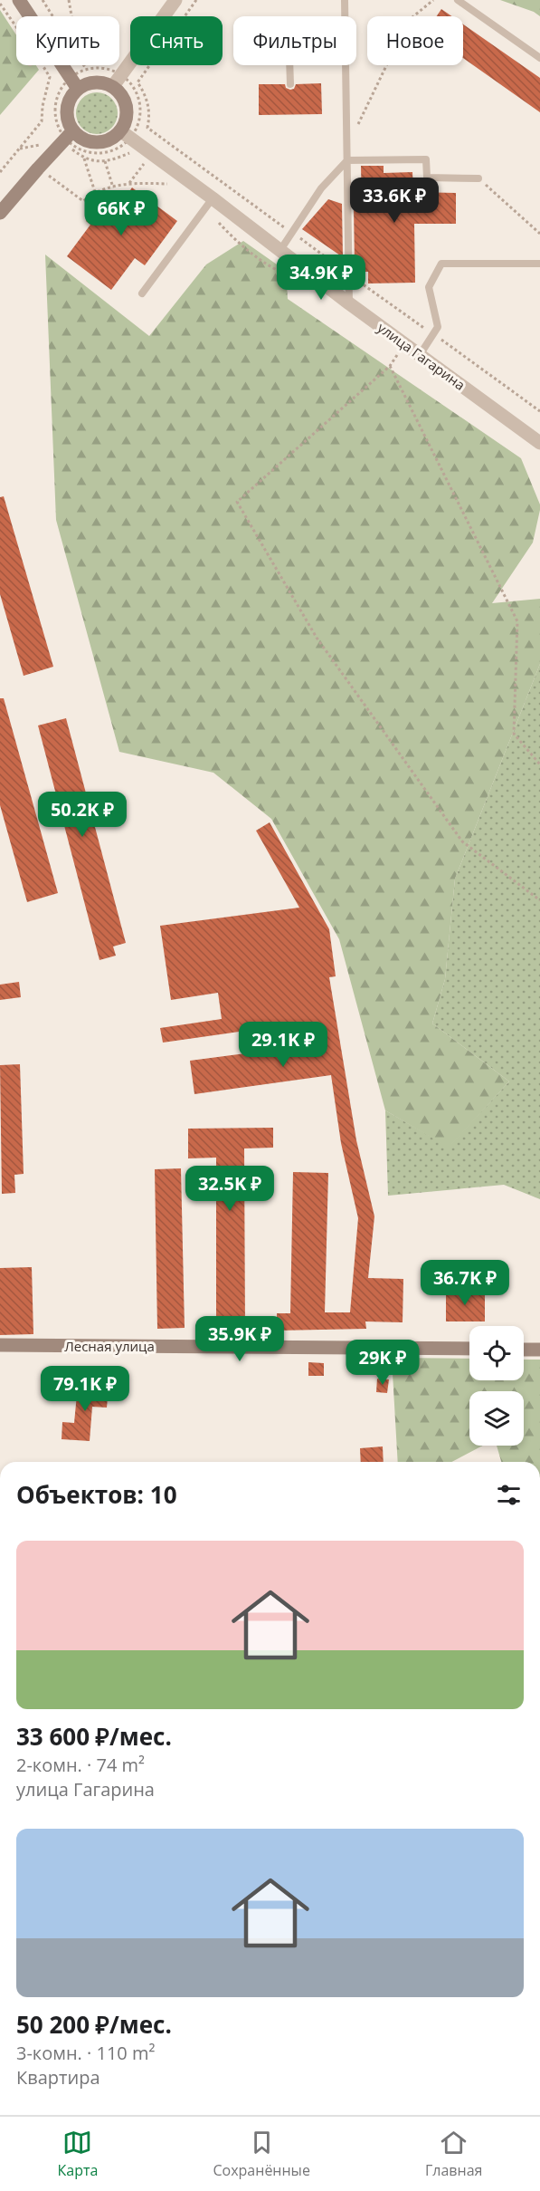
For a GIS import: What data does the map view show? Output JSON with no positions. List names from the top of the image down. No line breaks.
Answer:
{"streets":{"main road":["Лесная улица"],"street":["улица Гагарина"]},"page":{"chip":["Купить","Снять","Фильтры","Новое"],"price":["33.6K ₽","66K ₽","34.9K ₽","50.2K ₽","29.1K ₽","32.5K ₽","36.7K ₽","35.9K ₽","29K ₽","79.1K ₽"],"heading":"Объектов: 10","list":[{"name":"33 600 ₽/мес.","note":"2-комн. · 74 m² · улица Гагарина"},{"name":"50 200 ₽/мес.","note":"3-комн. · 110 m² · Квартира"}],"tabs":["Карта","Сохранённые","Главная"]}}
